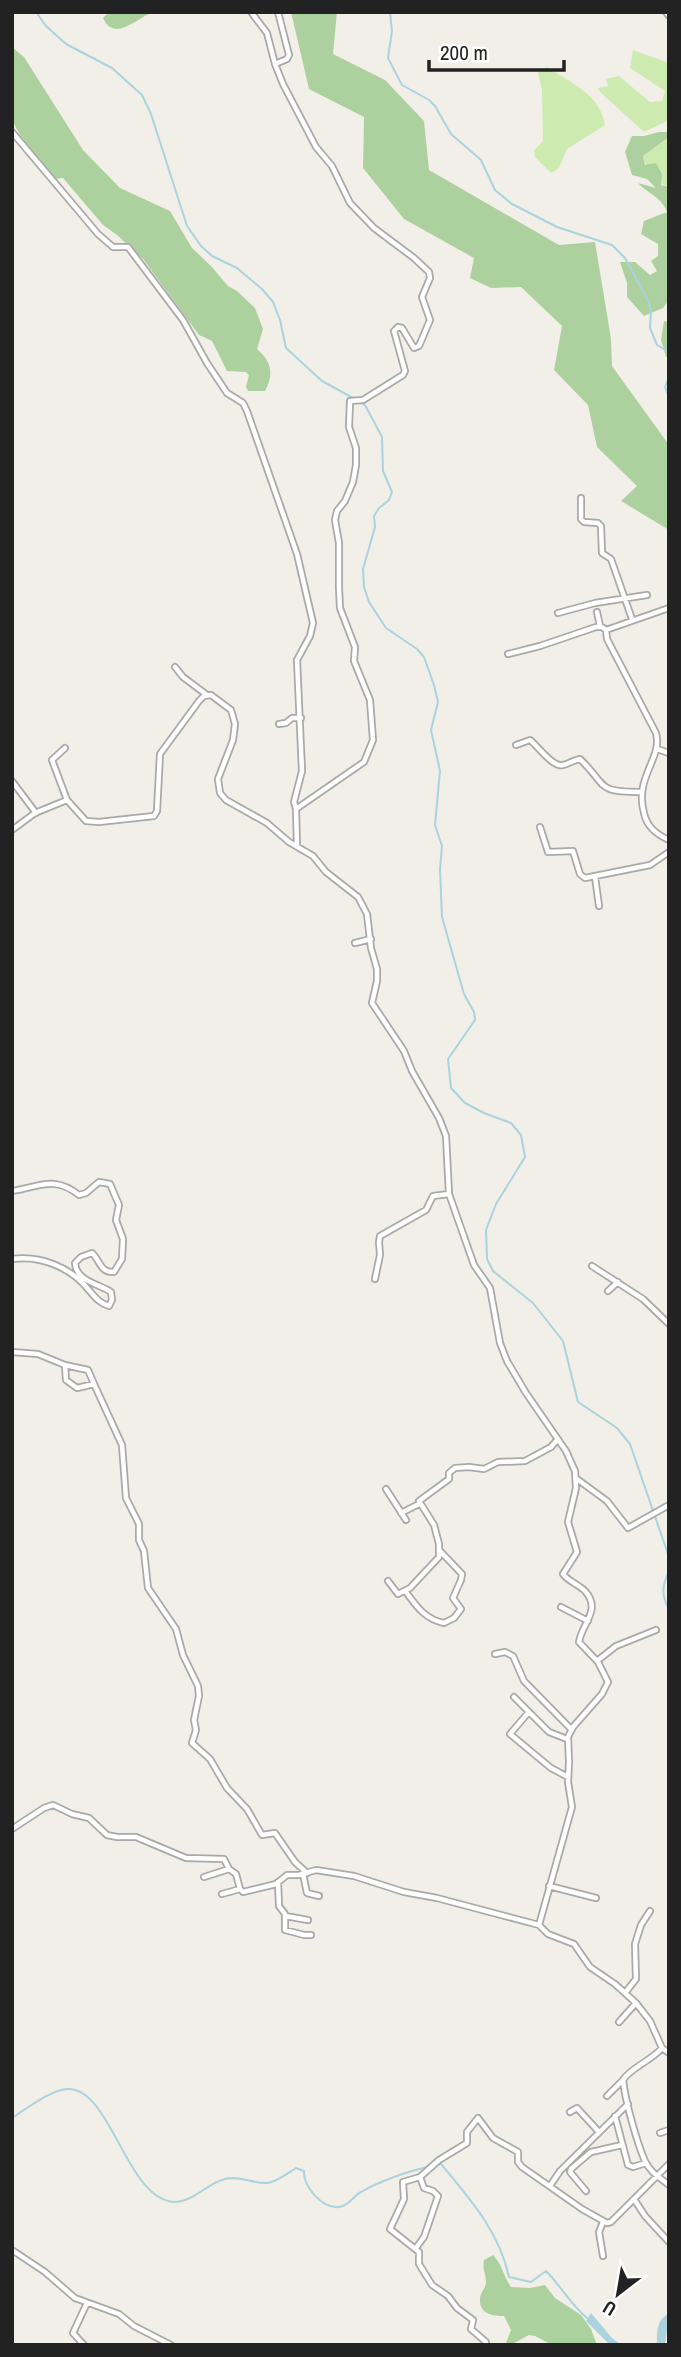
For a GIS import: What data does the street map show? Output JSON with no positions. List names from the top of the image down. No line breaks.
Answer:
{"scale_bar":"200 m","north":"bottom left"}
